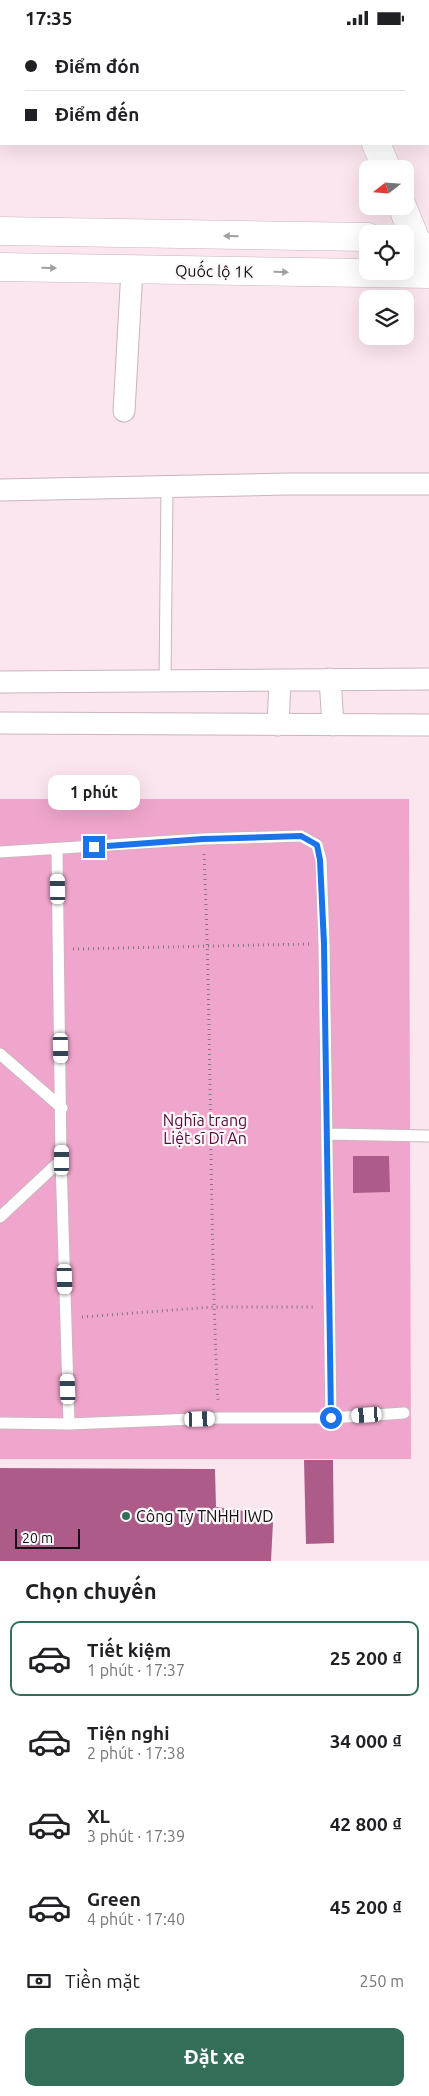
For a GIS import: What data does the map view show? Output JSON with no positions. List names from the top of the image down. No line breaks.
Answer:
{"streets":{"main road":["Quốc lộ 1K"]},"parks":["Nghĩa trang Liệt sĩ Dĩ An"],"places":["Công Ty TNHH IWD"],"scale_bar":"20 m","north":"left","page":{"status":"17:35","banner":["Điểm đón","Điểm đến"],"bubble":"1 phút","scale":"20 m","heading":"Chọn chuyến","list":[{"name":"Tiết kiệm","note":"1 phút · 17:37","value":"25 200 ₫"},{"name":"Tiện nghi","note":"2 phút · 17:38","value":"34 000 ₫"},{"name":"XL","note":"3 phút · 17:39","value":"42 800 ₫"},{"name":"Green","note":"4 phút · 17:40","value":"45 200 ₫"}],"pay":["Tiền mặt","250 m"],"buttons":"Đặt xe"}}
